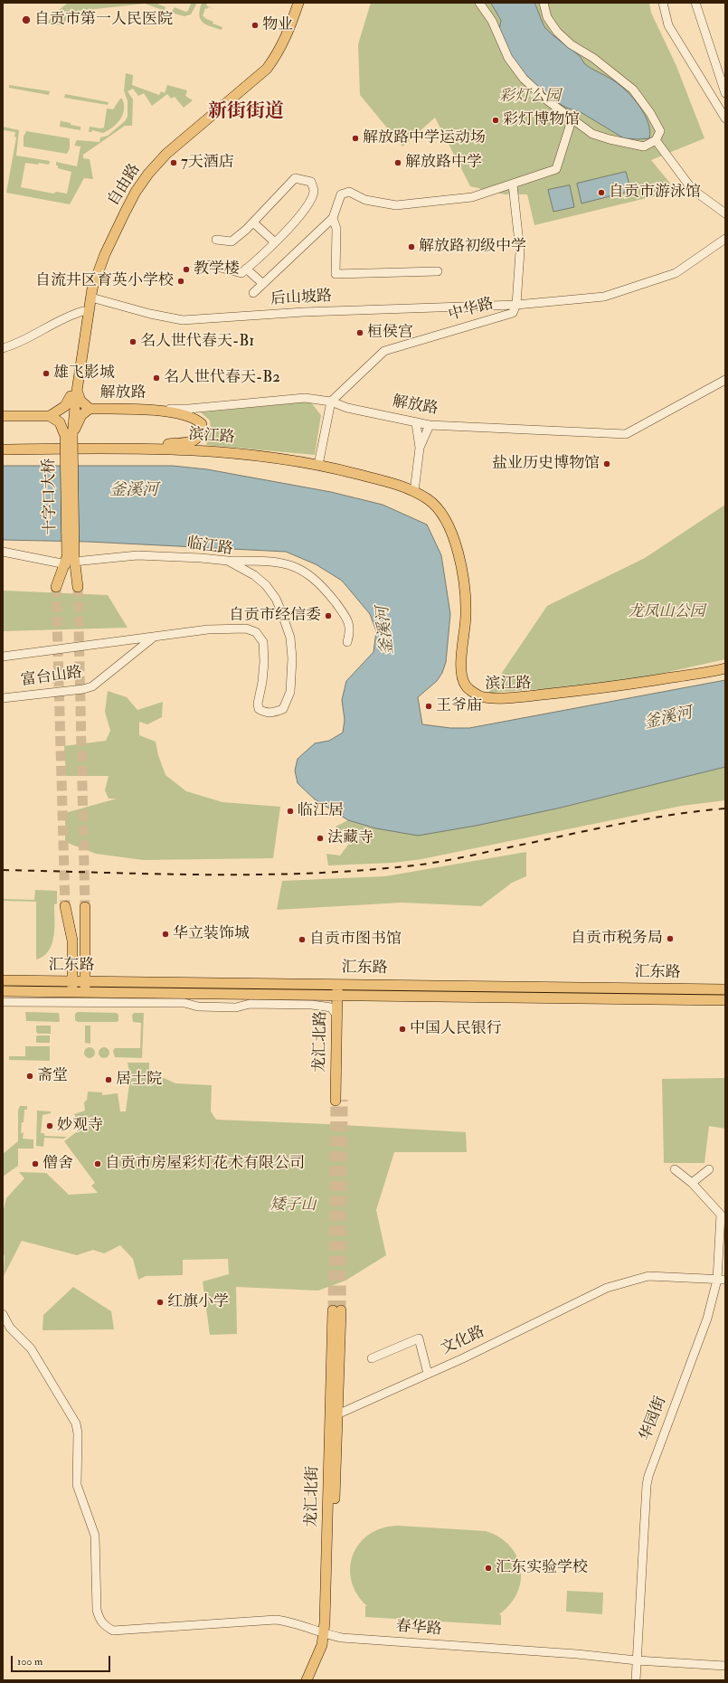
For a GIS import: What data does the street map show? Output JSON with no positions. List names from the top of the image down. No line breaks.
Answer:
{"streets":{"main road":["自由路","解放路","滨江路","十字口大桥","汇东路","龙汇北路","龙汇北街"],"street":["后山坡路","中华路","临江路","富台山路","文化路","华园街","春华路"]},"crossings":[["自由路","后山坡路"],["自由路","十字口大桥"],["后山坡路","中华路"],["中华路","解放路"],["十字口大桥","临江路"],["临江路","富台山路"],["汇东路","龙汇北路"],["文化路","华园街"],["文化路","龙汇北街"],["华园街","春华路"],["龙汇北街","春华路"]],"districts":["新街街道"],"water":["釜溪河"],"parks":["彩灯公园","龙凤山公园","矮子山"],"places":["自贡市第一人民医院","物业","彩灯博物馆","解放路中学运动场","7天酒店","解放路中学","自贡市游泳馆","解放路初级中学","教学楼","自流井区育英小学校","桓侯宫","名人世代春天-B1","雄飞影城","名人世代春天-B2","盐业历史博物馆","自贡市经信委","王爷庙","临江居","法藏寺","华立装饰城","自贡市税务局","自贡市图书馆","中国人民银行","斋堂","居士院","妙观寺","僧舍","自贡市房屋彩灯花术有限公司","红旗小学","汇东实验学校"],"scale_bar":"100 m"}
